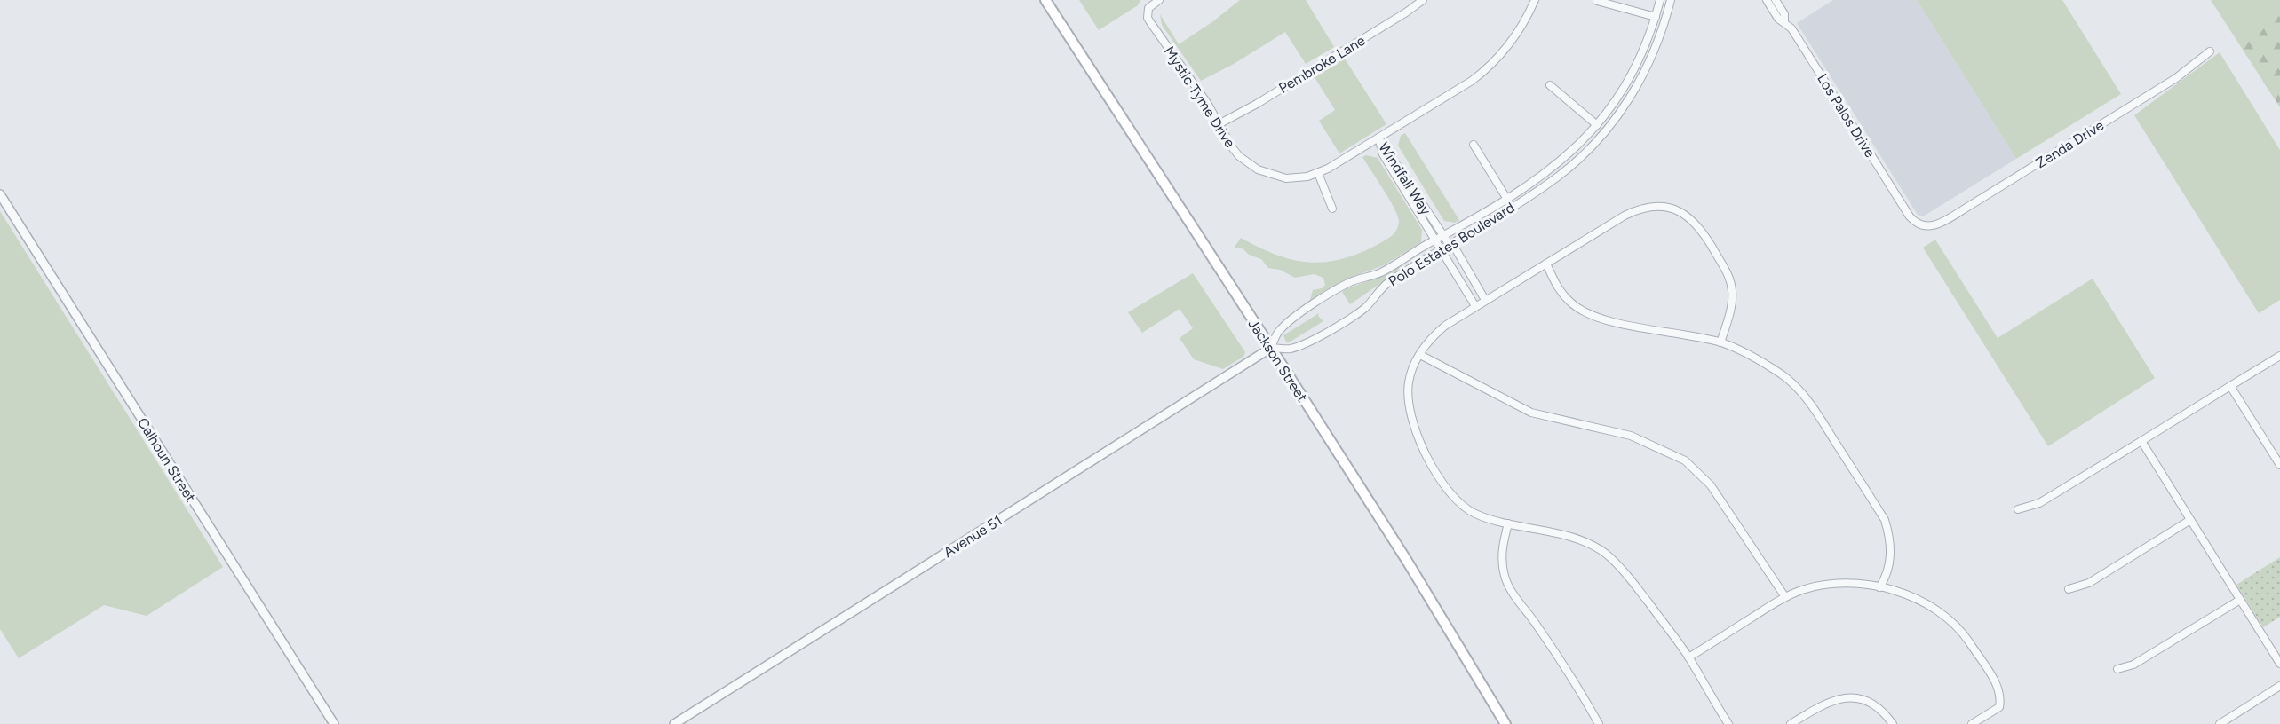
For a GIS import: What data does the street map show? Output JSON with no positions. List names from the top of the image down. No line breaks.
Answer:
{"streets":{"main road":["Jackson Street"],"street":["Pembroke Lane","Mystic Tyme Drive","Los Palos Drive","Zenda Drive","Windfall Way","Polo Estates Boulevard","Calhoun Street","Avenue 51"]},"crossings":[["Pembroke Lane","Mystic Tyme Drive"],["Mystic Tyme Drive","Windfall Way"],["Los Palos Drive","Zenda Drive"],["Windfall Way","Polo Estates Boulevard"],["Polo Estates Boulevard","Jackson Street"],["Polo Estates Boulevard","Avenue 51"],["Jackson Street","Avenue 51"]]}
